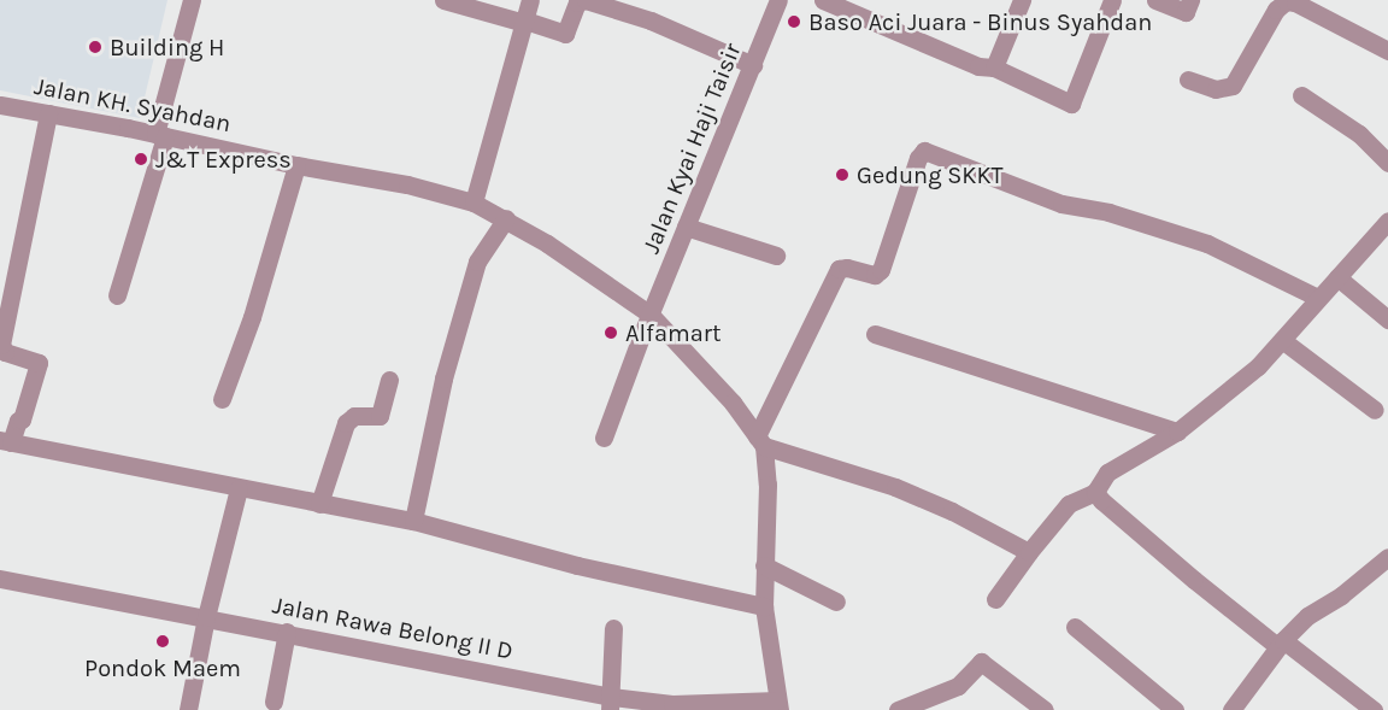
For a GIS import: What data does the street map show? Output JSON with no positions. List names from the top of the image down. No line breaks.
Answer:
{"streets":{"street":["Jalan KH. Syahdan","Jalan Kyai Haji Taisir","Jalan Rawa Belong II D"]},"crossings":[["Jalan KH. Syahdan","Jalan Kyai Haji Taisir"]],"places":["Baso Aci Juara - Binus Syahdan","Building H","J&T Express","Gedung SKKT","Alfamart","Pondok Maem"]}
